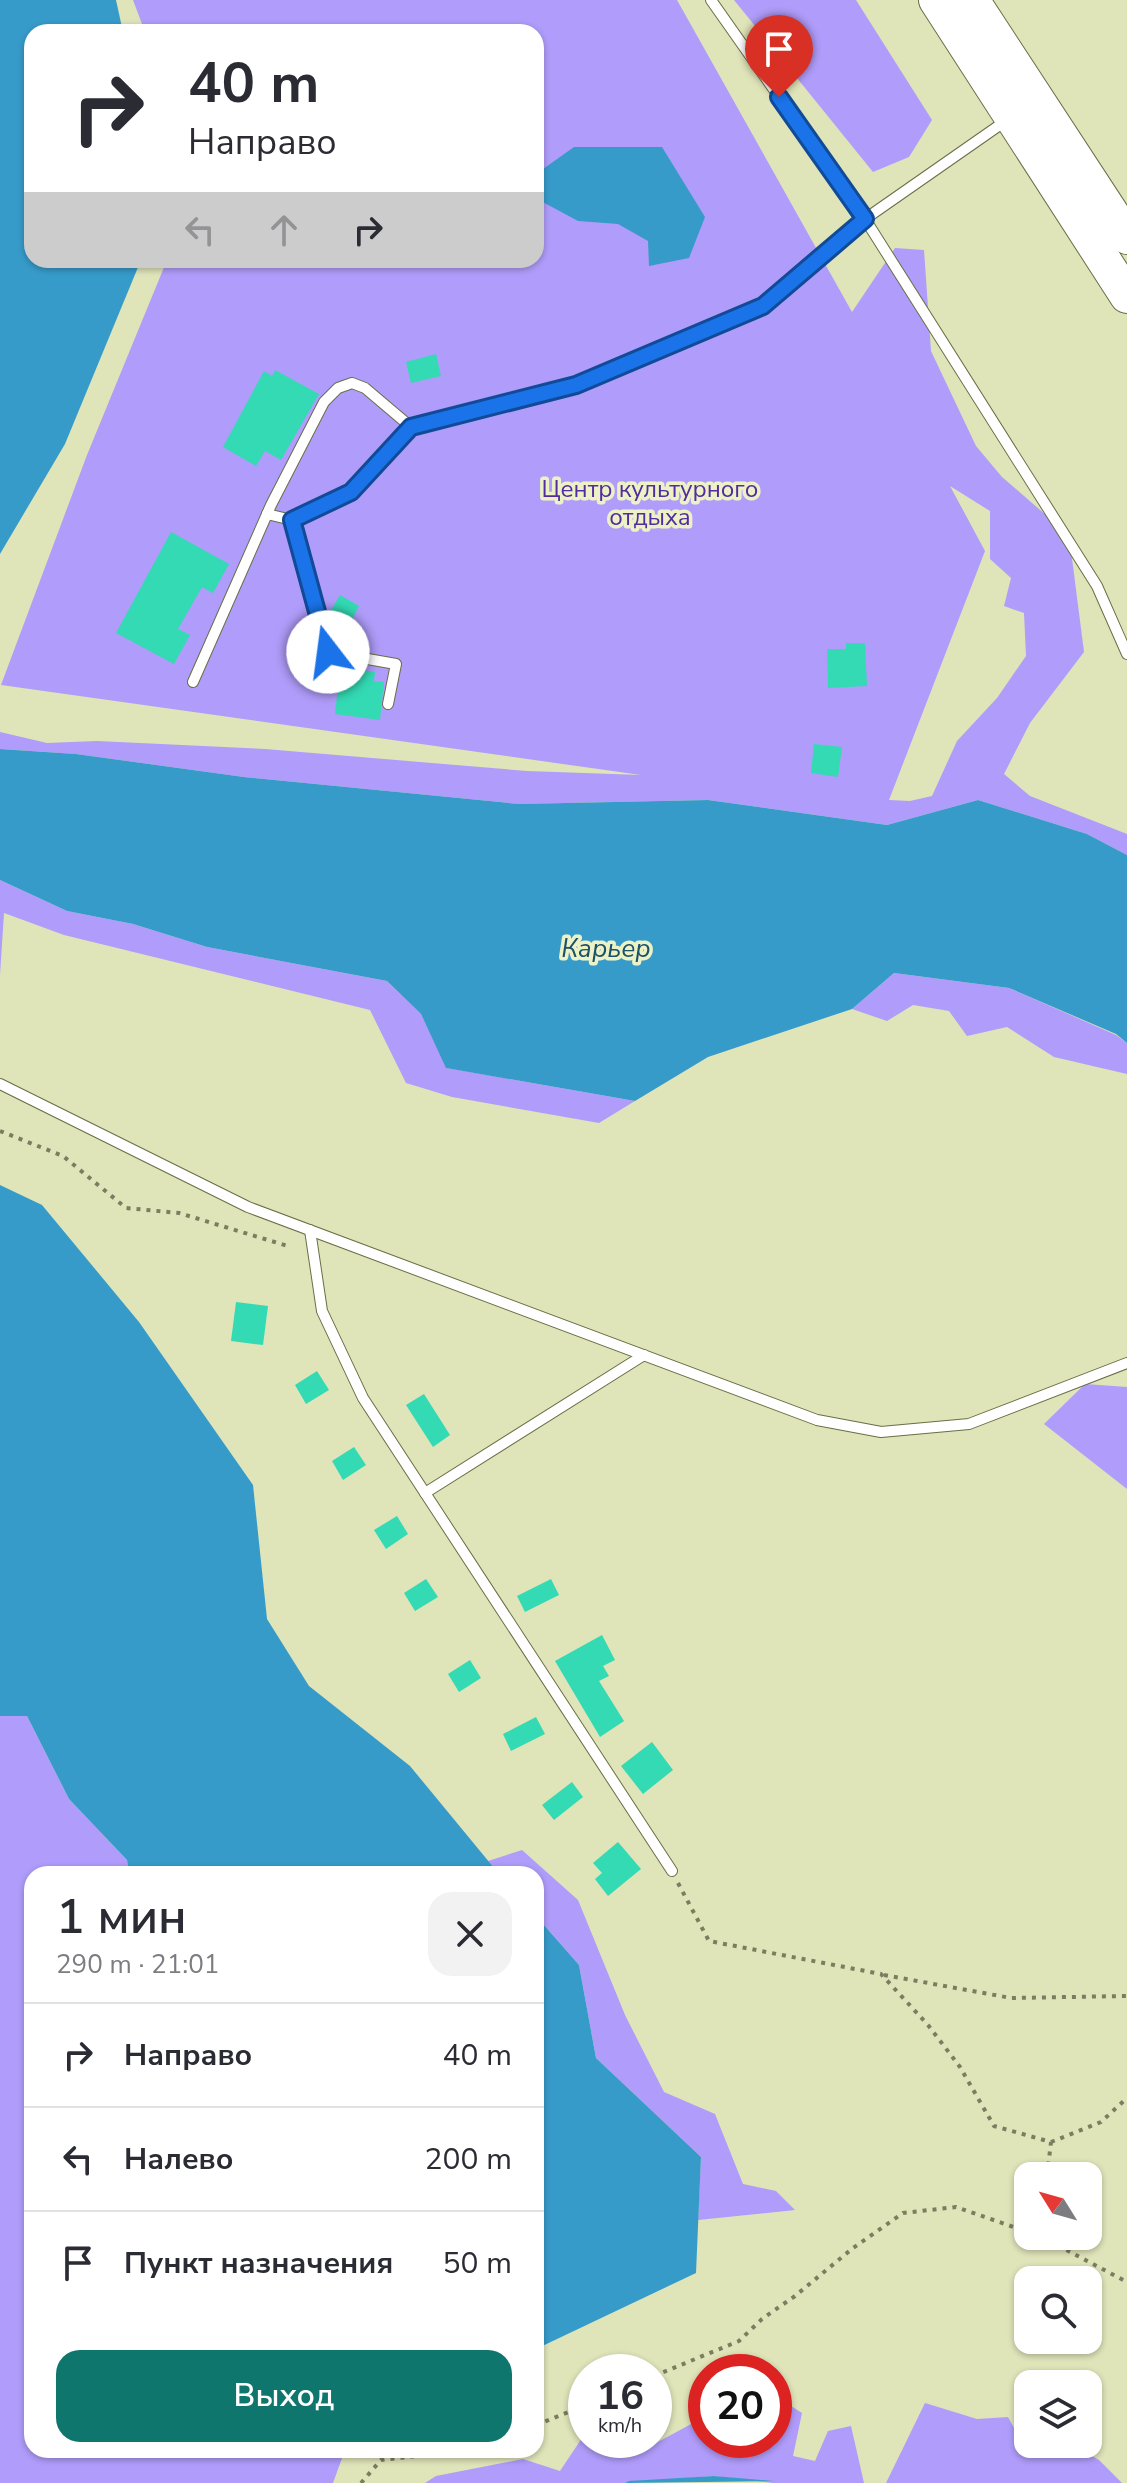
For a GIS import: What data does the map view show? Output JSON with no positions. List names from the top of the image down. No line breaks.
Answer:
{"water":["Карьер"],"parks":["Центр культурного отдыха"],"north":"top left","page":{"turn":["40 m","Направо"],"heading":["1 мин","290 m · 21:01"],"list":[{"name":"Направо","value":"40 m"},{"name":"Налево","value":"200 m"},{"name":"Пункт назначения","value":"50 m"}],"buttons":"Выход","speed":"16 km/h","limit":"20"}}
